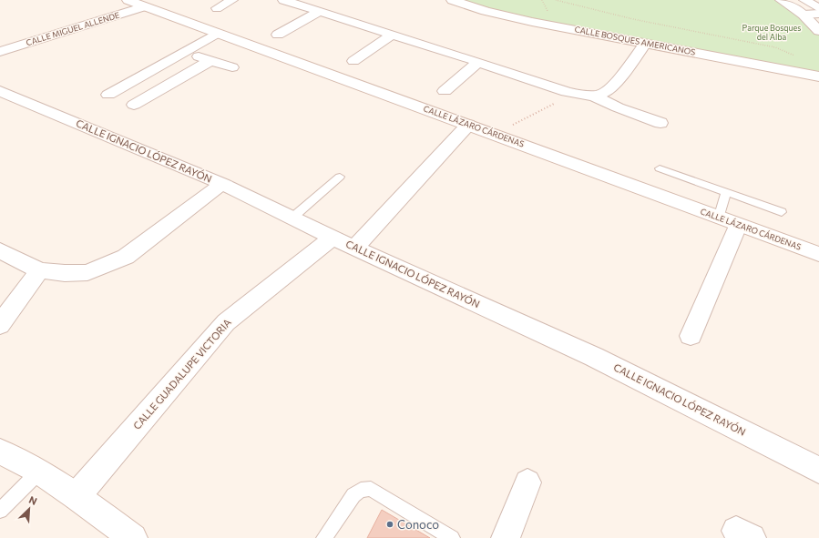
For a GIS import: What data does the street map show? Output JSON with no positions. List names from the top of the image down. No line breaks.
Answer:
{"streets":{"street":["CALLE MIGUEL ALLENDE","CALLE BOSQUES AMERICANOS","CALLE LÁZARO CÁRDENAS","CALLE IGNACIO LÓPEZ RAYÓN","CALLE GUADALUPE VICTORIA"]},"crossings":[["CALLE MIGUEL ALLENDE","CALLE LÁZARO CÁRDENAS"],["CALLE IGNACIO LÓPEZ RAYÓN","CALLE GUADALUPE VICTORIA"]],"parks":["Parque Bosques del Alba"],"places":["Conoco"],"north":"top right"}
